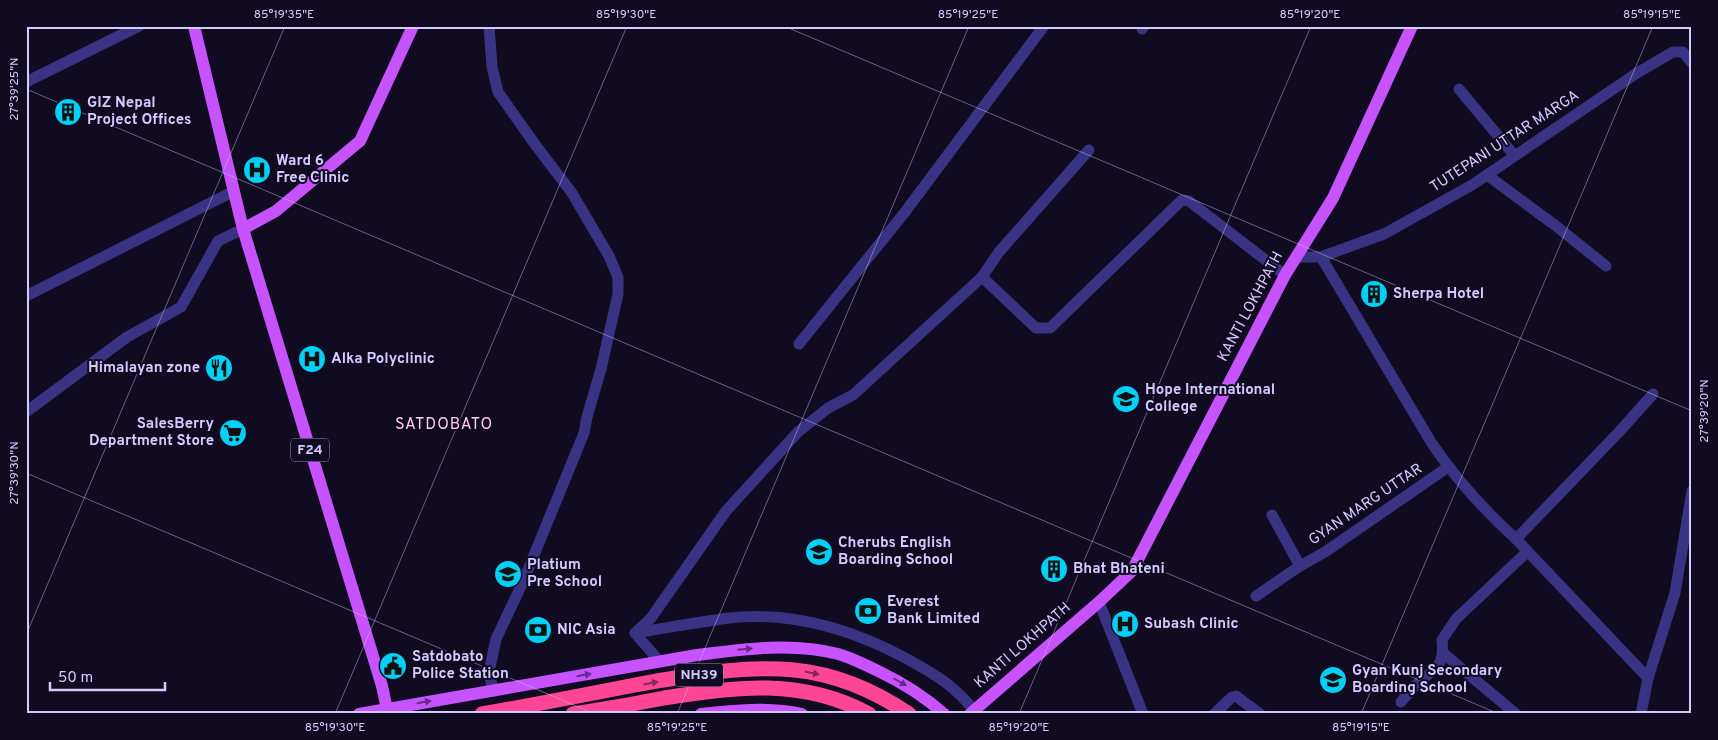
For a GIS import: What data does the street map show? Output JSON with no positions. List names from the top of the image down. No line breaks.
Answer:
{"streets":{"highway":["NH39"],"main road":["KANTI LOKHPATH","F24"],"street":["TUTEPANI UTTAR MARGA","GYAN MARG UTTAR"]},"crossings":[["TUTEPANI UTTAR MARGA","KANTI LOKHPATH"]],"districts":["SATDOBATO"],"places":{"building":["GIZ Nepal Project Offices","Sherpa Hotel","Bhat Bhateni"],"hospital":["Ward 6 Free Clinic","Alka Polyclinic","Subash Clinic"],"restaurant":["Himalayan zone"],"school or university":["Hope International College","Cherubs English Boarding School","Platium Pre School","Gyan Kunj Secondary Boarding School"],"supermarket":["SalesBerry Department Store"],"bank":["Everest Bank Limited","NIC Asia"],"public building":["Satdobato Police Station"]},"scale_bar":"50 m","coordinates":["85°19'35\"E","85°19'30\"E","85°19'25\"E","85°19'20\"E","85°19'15\"E","27°39'25\"N","27°39'20\"N","27°39'30\"N"]}
